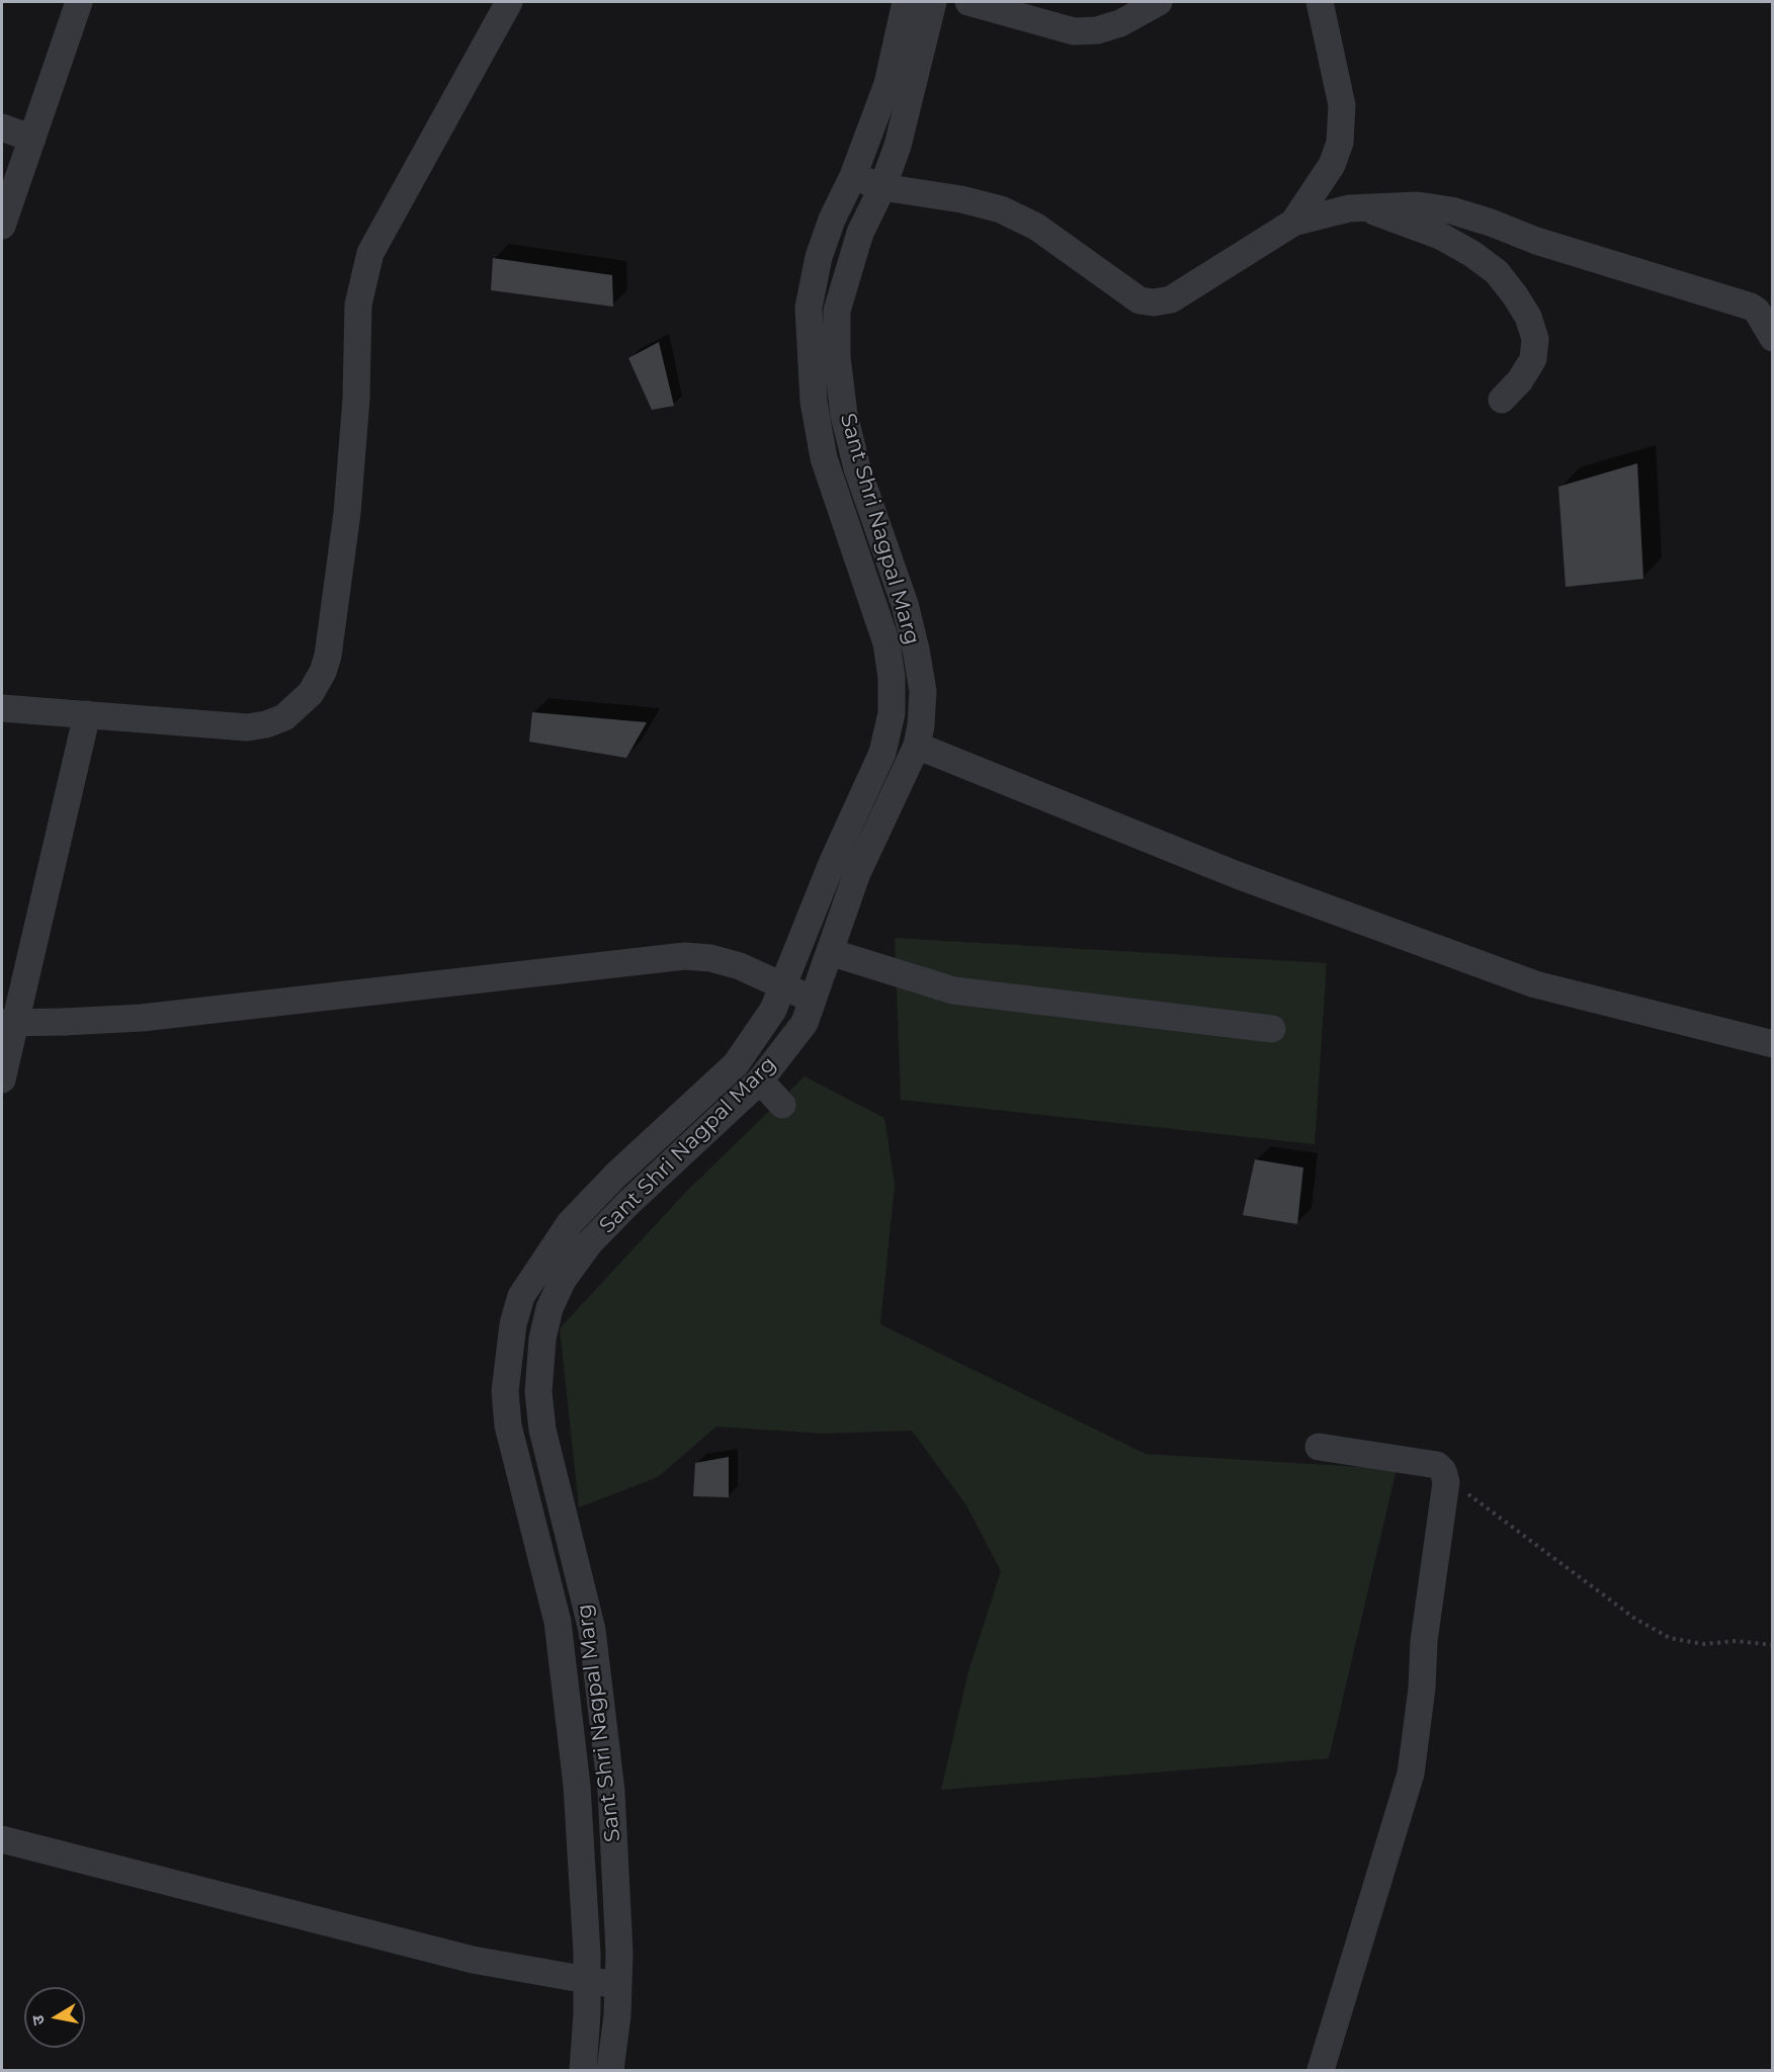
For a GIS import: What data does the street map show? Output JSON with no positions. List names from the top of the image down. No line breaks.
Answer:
{"streets":{"street":["Sant Shri Nagpal Marg"]},"north":"left"}
